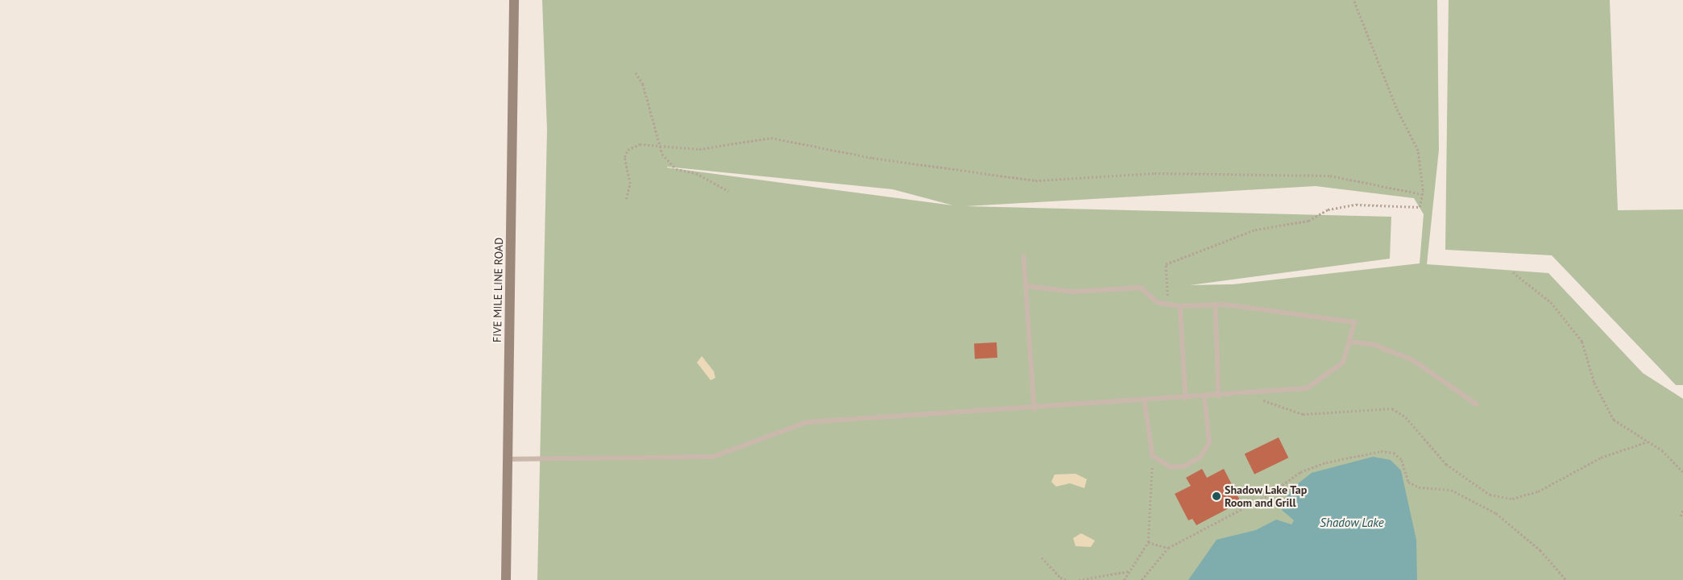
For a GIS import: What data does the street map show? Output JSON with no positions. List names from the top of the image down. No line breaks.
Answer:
{"streets":{"main road":["FIVE MILE LINE ROAD"]},"water":["Shadow Lake"],"places":["Shadow Lake Tap Room and Grill"]}
